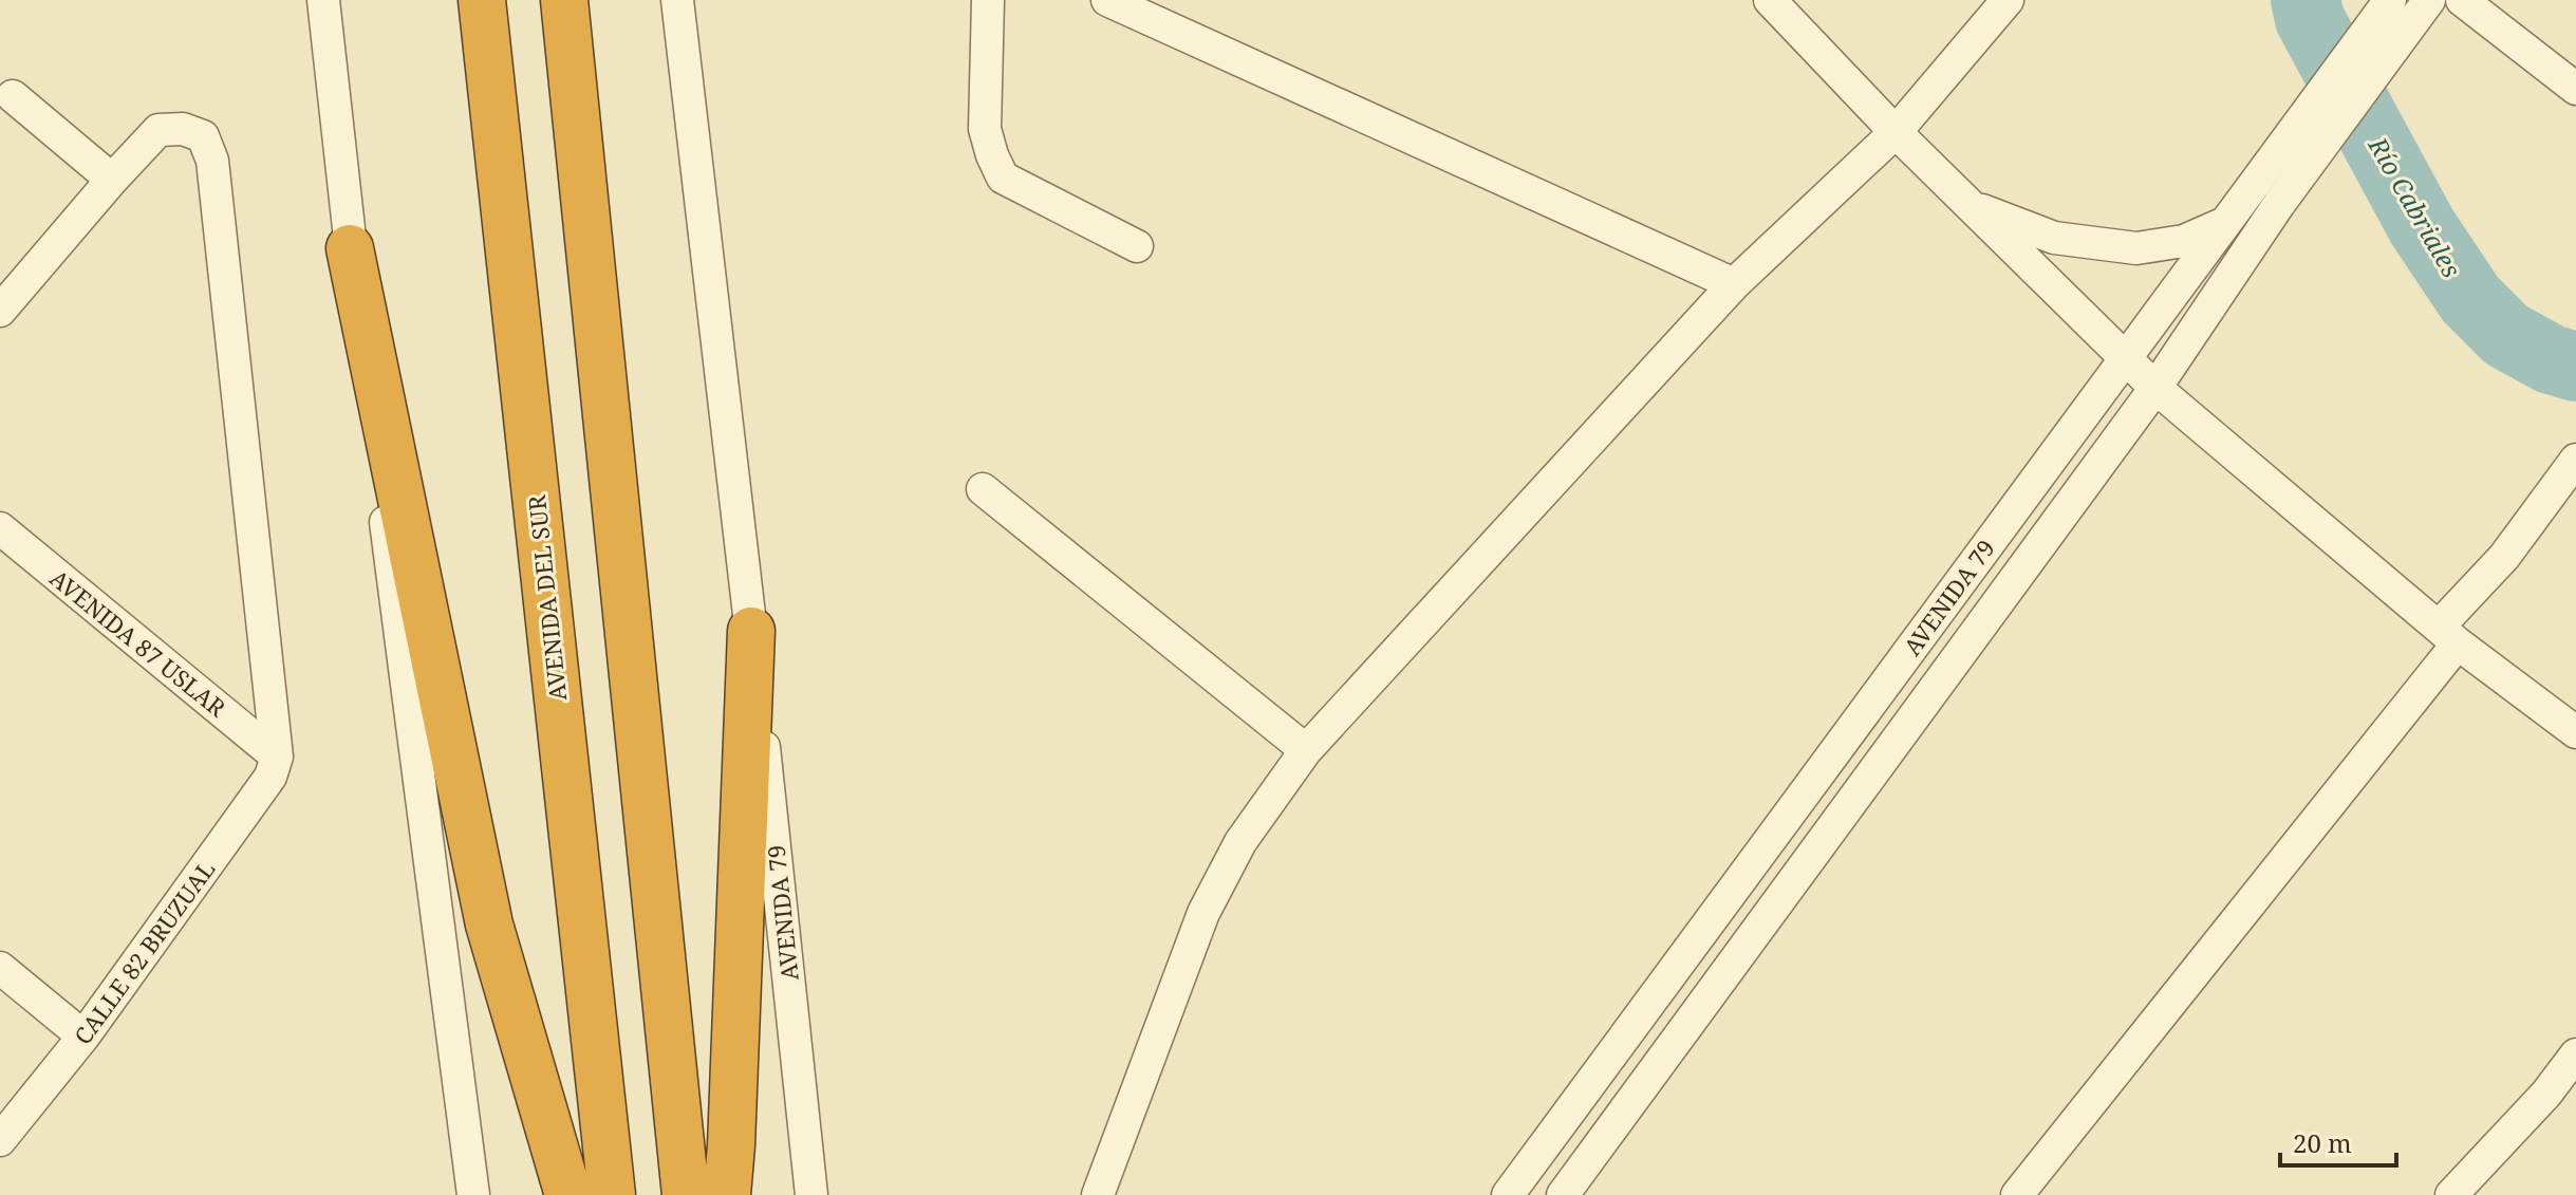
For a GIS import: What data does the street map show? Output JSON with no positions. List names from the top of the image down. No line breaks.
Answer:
{"streets":{"highway":["AVENIDA DEL SUR"],"street":["AVENIDA 79","AVENIDA 87 USLAR","CALLE 82 BRUZUAL"]},"crossings":[["AVENIDA 87 USLAR","CALLE 82 BRUZUAL"]],"water":["Río Cabriales"],"scale_bar":"20 m"}
